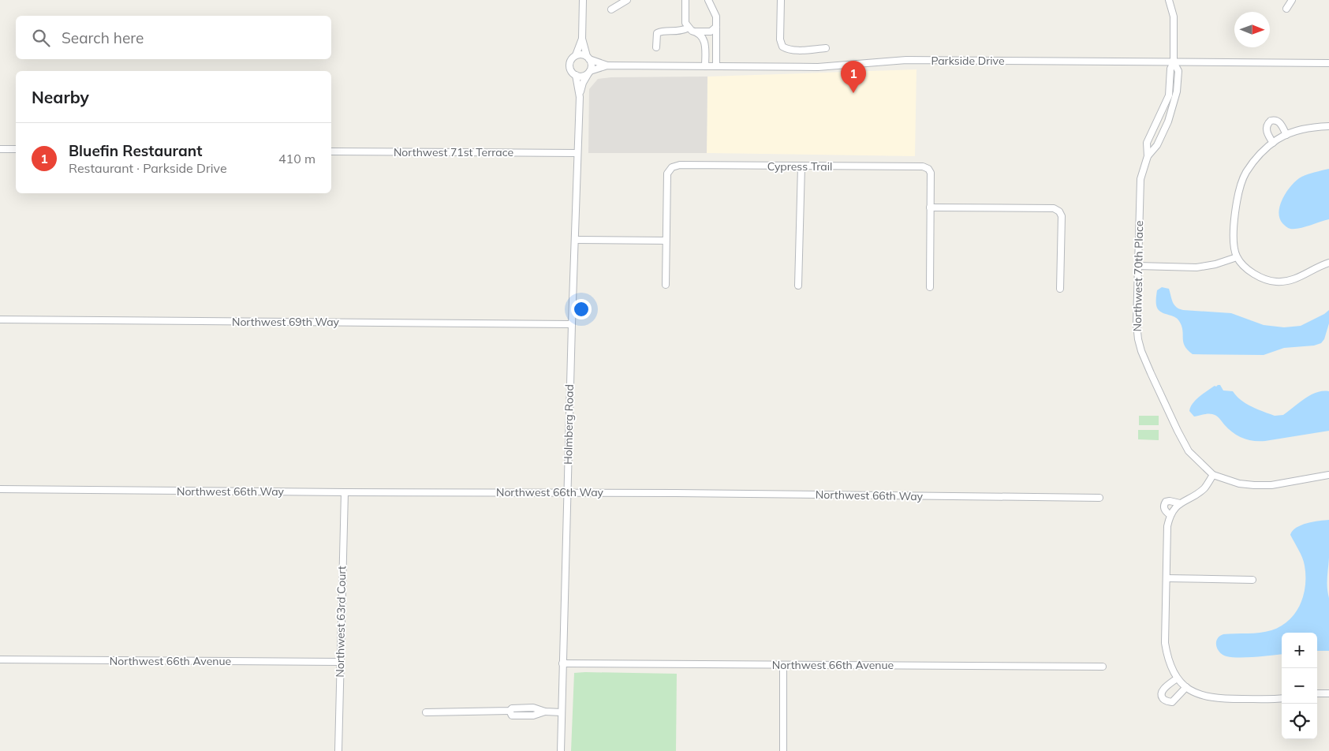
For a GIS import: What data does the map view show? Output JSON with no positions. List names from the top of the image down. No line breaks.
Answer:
{"streets":{"street":["Parkside Drive","Northwest 71st Terrace","Cypress Trail","Northwest 70th Place","Northwest 69th Way","Holmberg Road","Northwest 66th Way","Northwest 63rd Court","Northwest 66th Avenue"]},"crossings":[["Parkside Drive","Northwest 70th Place"],["Parkside Drive","Holmberg Road"],["Northwest 71st Terrace","Holmberg Road"],["Northwest 69th Way","Holmberg Road"],["Holmberg Road","Northwest 66th Way"],["Holmberg Road","Northwest 66th Avenue"],["Northwest 66th Way","Northwest 63rd Court"],["Northwest 63rd Court","Northwest 66th Avenue"]],"north":"right","page":{"search":"Search here","pins":"1","heading":"Nearby","list":[{"mark":"1","name":"Bluefin Restaurant","note":"Restaurant · Parkside Drive","value":"410 m"}],"map_buttons":["+","−"]}}
